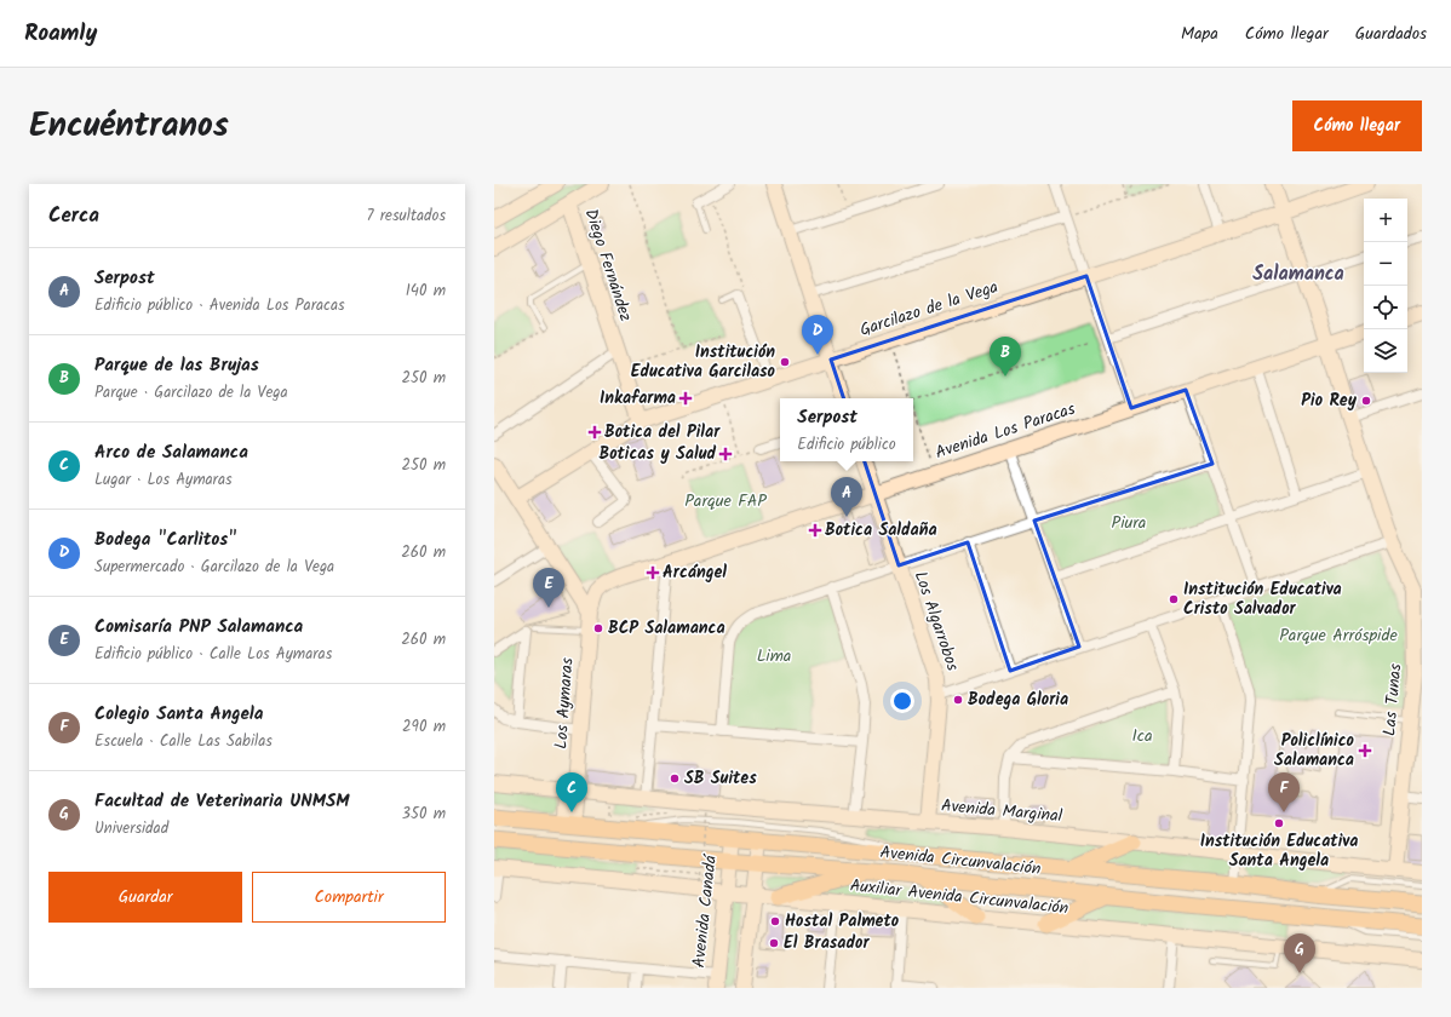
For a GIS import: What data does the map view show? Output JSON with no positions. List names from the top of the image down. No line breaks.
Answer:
{"streets":{"main road":["Avenida Circunvalación"],"street":["Diego Fernández","Garcilazo de la Vega","Avenida Los Paracas","Los Algarrobos","Las Tunas","Los Aymaras","Avenida Marginal","Auxiliar Avenida Circunvalación","Avenida Canadá"]},"crossings":[["Diego Fernández","Garcilazo de la Vega"],["Garcilazo de la Vega","Las Tunas"],["Avenida Los Paracas","Los Algarrobos"],["Avenida Los Paracas","Las Tunas"],["Avenida Los Paracas","Los Aymaras"],["Los Algarrobos","Avenida Marginal"],["Las Tunas","Avenida Marginal"],["Los Aymaras","Avenida Marginal"],["Los Aymaras","Avenida Circunvalación"],["Avenida Circunvalación","Avenida Canadá"],["Auxiliar Avenida Circunvalación","Avenida Canadá"]],"districts":["Salamanca"],"parks":["Parque FAP","Piura","Parque Arróspide","Lima","Ica"],"places":{"other":["Institución Educativa Garcilaso","Pio Rey","Institución Educativa Cristo Salvador","BCP Salamanca","Bodega Gloria","SB Suites","Institución Educativa Santa Angela","Hostal Palmeto","El Brasador"],"health":["Inkafarma","Botica del Pilar","Boticas y Salud","Botica Saldaña","Arcángel","Policlínico Salamanca"]},"page":{"header":"Roamly","nav":["Mapa","Cómo llegar","Guardados"],"title":"Encuéntranos","buttons":["Cómo llegar",["Guardar","Compartir"]],"heading":["Cerca","7 resultados"],"map_buttons":["+","−"],"list":[{"mark":"A","name":"Serpost","note":"Edificio público · Avenida Los Paracas","value":"140 m"},{"mark":"B","name":"Parque de las Brujas","note":"Parque · Garcilazo de la Vega","value":"250 m"},{"mark":"C","name":"Arco de Salamanca","note":"Lugar · Los Aymaras","value":"250 m"},{"mark":"D","name":"Bodega \"Carlitos\"","note":"Supermercado · Garcilazo de la Vega","value":"260 m"},{"mark":"E","name":"Comisaría PNP Salamanca","note":"Edificio público · Calle Los Aymaras","value":"260 m"},{"mark":"F","name":"Colegio Santa Angela","note":"Escuela · Calle Las Sabilas","value":"290 m"},{"mark":"G","name":"Facultad de Veterinaria UNMSM","note":"Universidad","value":"350 m"}],"pins":["D","B","A","E","C","F","G"],"popup":["Serpost","Edificio público"]}}
